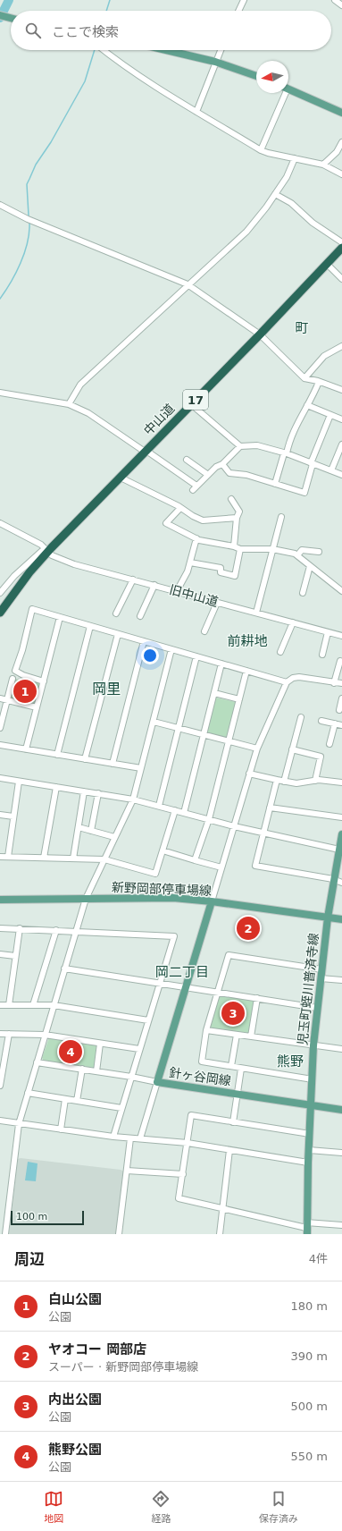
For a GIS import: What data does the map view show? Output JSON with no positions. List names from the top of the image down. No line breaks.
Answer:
{"streets":{"highway":["17","中山道"],"main road":["新野岡部停車場線","児玉町蛭川普済寺線","針ヶ谷岡線"],"street":["旧中山道"]},"crossings":[["中山道","旧中山道"],["新野岡部停車場線","児玉町蛭川普済寺線"],["新野岡部停車場線","針ヶ谷岡線"],["児玉町蛭川普済寺線","針ヶ谷岡線"]],"districts":["町","前耕地","岡里","岡二丁目","熊野"],"scale_bar":"100 m","north":"left","page":{"search":"ここで検索","pins":["1","2","3","4"],"scale":"100 m","heading":["周辺","4件"],"list":[{"mark":"1","name":"白山公園","note":"公園","value":"180 m"},{"mark":"2","name":"ヤオコー 岡部店","note":"スーパー · 新野岡部停車場線","value":"390 m"},{"mark":"3","name":"内出公園","note":"公園","value":"500 m"},{"mark":"4","name":"熊野公園","note":"公園","value":"550 m"}],"nav":["地図","経路","保存済み"]}}
